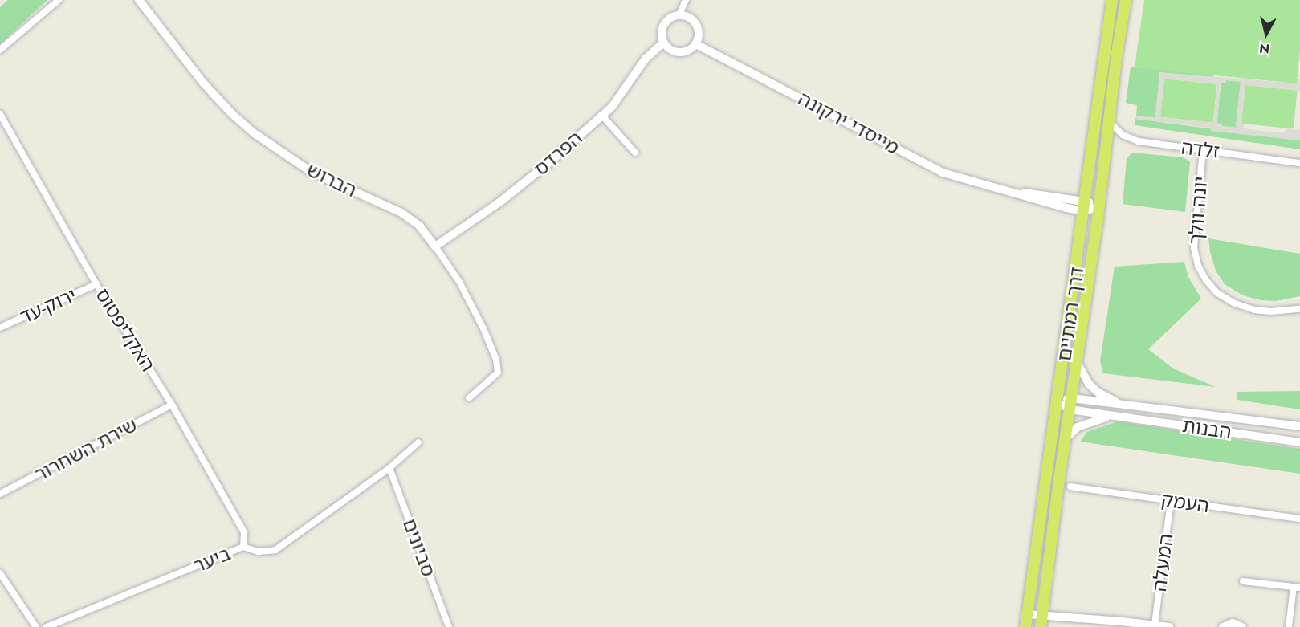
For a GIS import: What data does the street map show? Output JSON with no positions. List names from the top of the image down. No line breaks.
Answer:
{"streets":{"main road":["דרך רמתיים"],"street":["מייסדי ירקונה","זלדה","הפרדס","הברוש","יונה וולך","ירוק-עד","האקליפטוס","הבנות","שירת השחרור","העמק","סביונים","ביער","המעלה"]},"crossings":[["מייסדי ירקונה","הפרדס"],["מייסדי ירקונה","דרך רמתיים"],["זלדה","יונה וולך"],["זלדה","דרך רמתיים"],["הפרדס","הברוש"],["ירוק-עד","האקליפטוס"],["דרך רמתיים","הבנות"],["האקליפטוס","שירת השחרור"],["האקליפטוס","ביער"],["העמק","המעלה"],["סביונים","ביער"]],"north":"bottom"}
